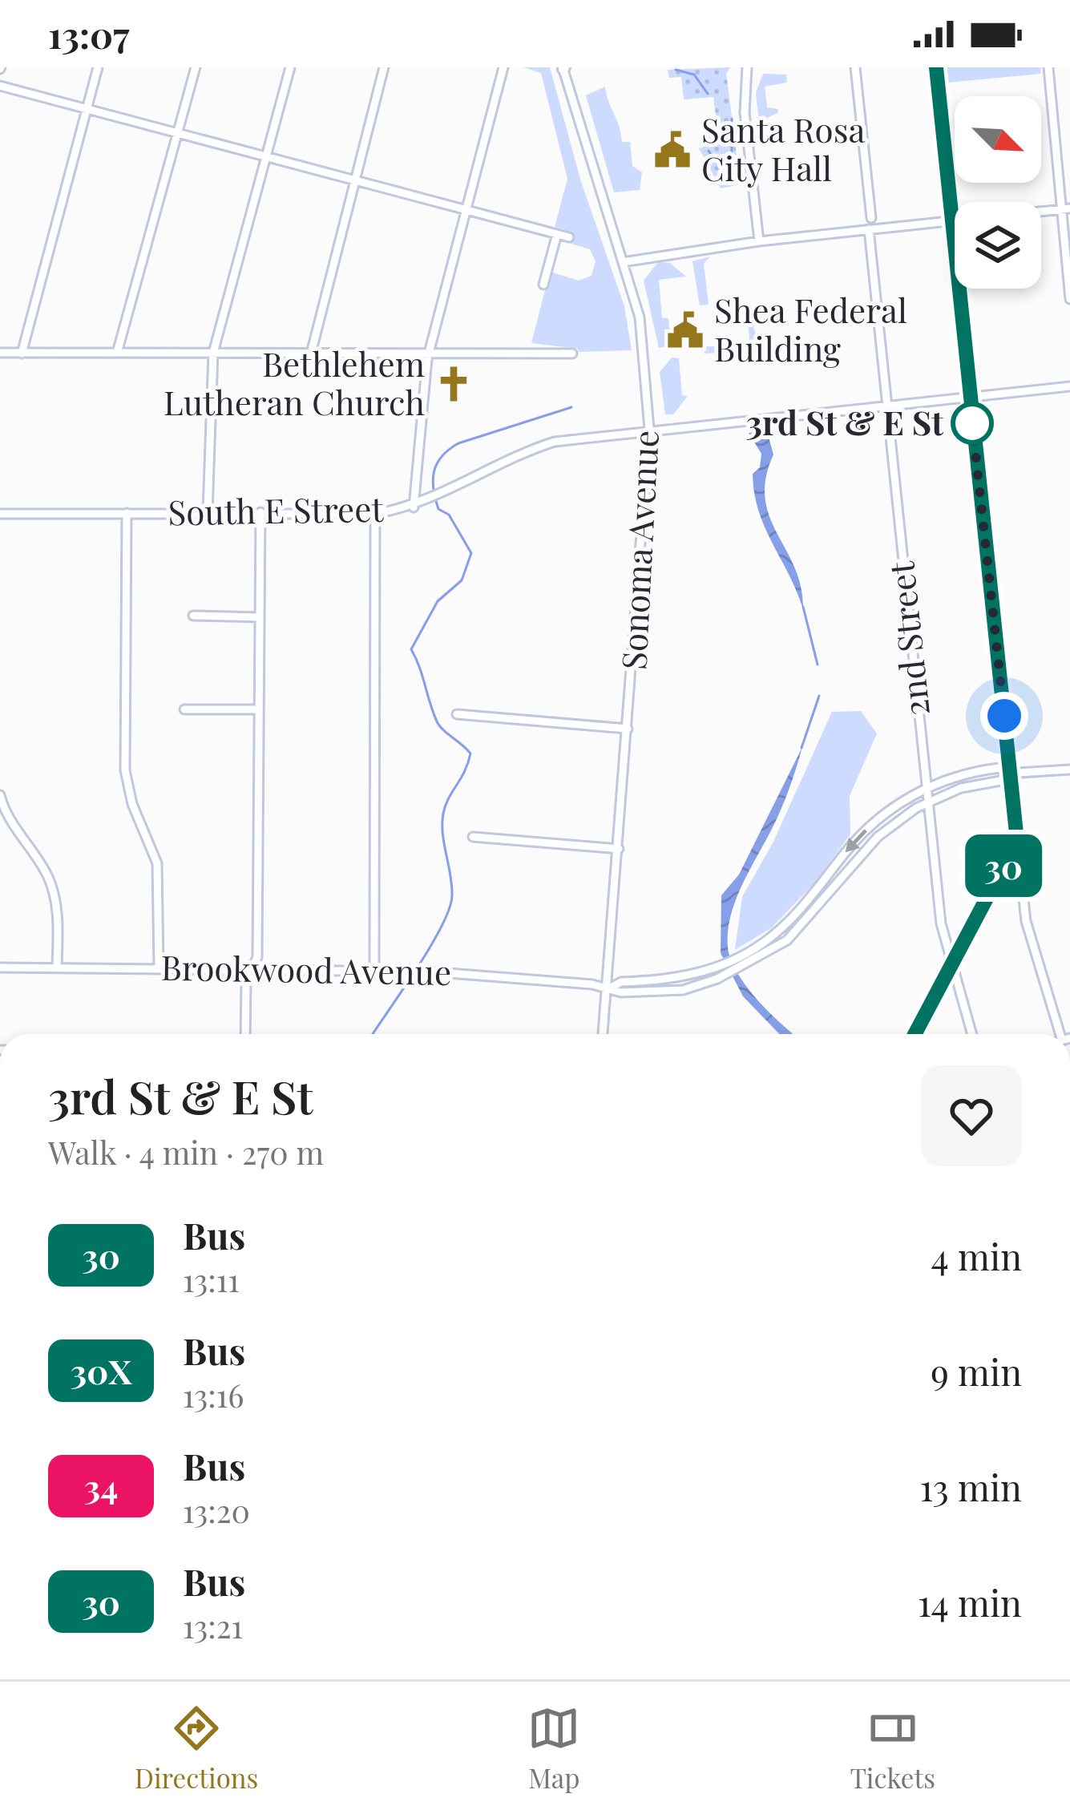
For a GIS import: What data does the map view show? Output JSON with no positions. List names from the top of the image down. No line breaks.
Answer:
{"streets":{"street":["South E Street","Sonoma Avenue","2nd Street","Brookwood Avenue"]},"crossings":[["South E Street","Sonoma Avenue"],["South E Street","2nd Street"],["Sonoma Avenue","Brookwood Avenue"],["2nd Street","Brookwood Avenue"]],"places":{"public building":["Santa Rosa City Hall","Shea Federal Building"],"church":["Bethlehem Lutheran Church"],"other":["3rd St & E St"]},"lines":["bus line 30"],"north":"bottom right","page":{"status":"13:07","on_map":"30","heading":["3rd St & E St","Walk · 4 min · 270 m"],"list":[{"mark":"30","name":"Bus","note":"13:11","value":"4 min"},{"mark":"30X","name":"Bus","note":"13:16","value":"9 min"},{"mark":"34","name":"Bus","note":"13:20","value":"13 min"},{"mark":"30","name":"Bus","note":"13:21","value":"14 min"}],"tabs":["Directions","Map","Tickets"]}}
